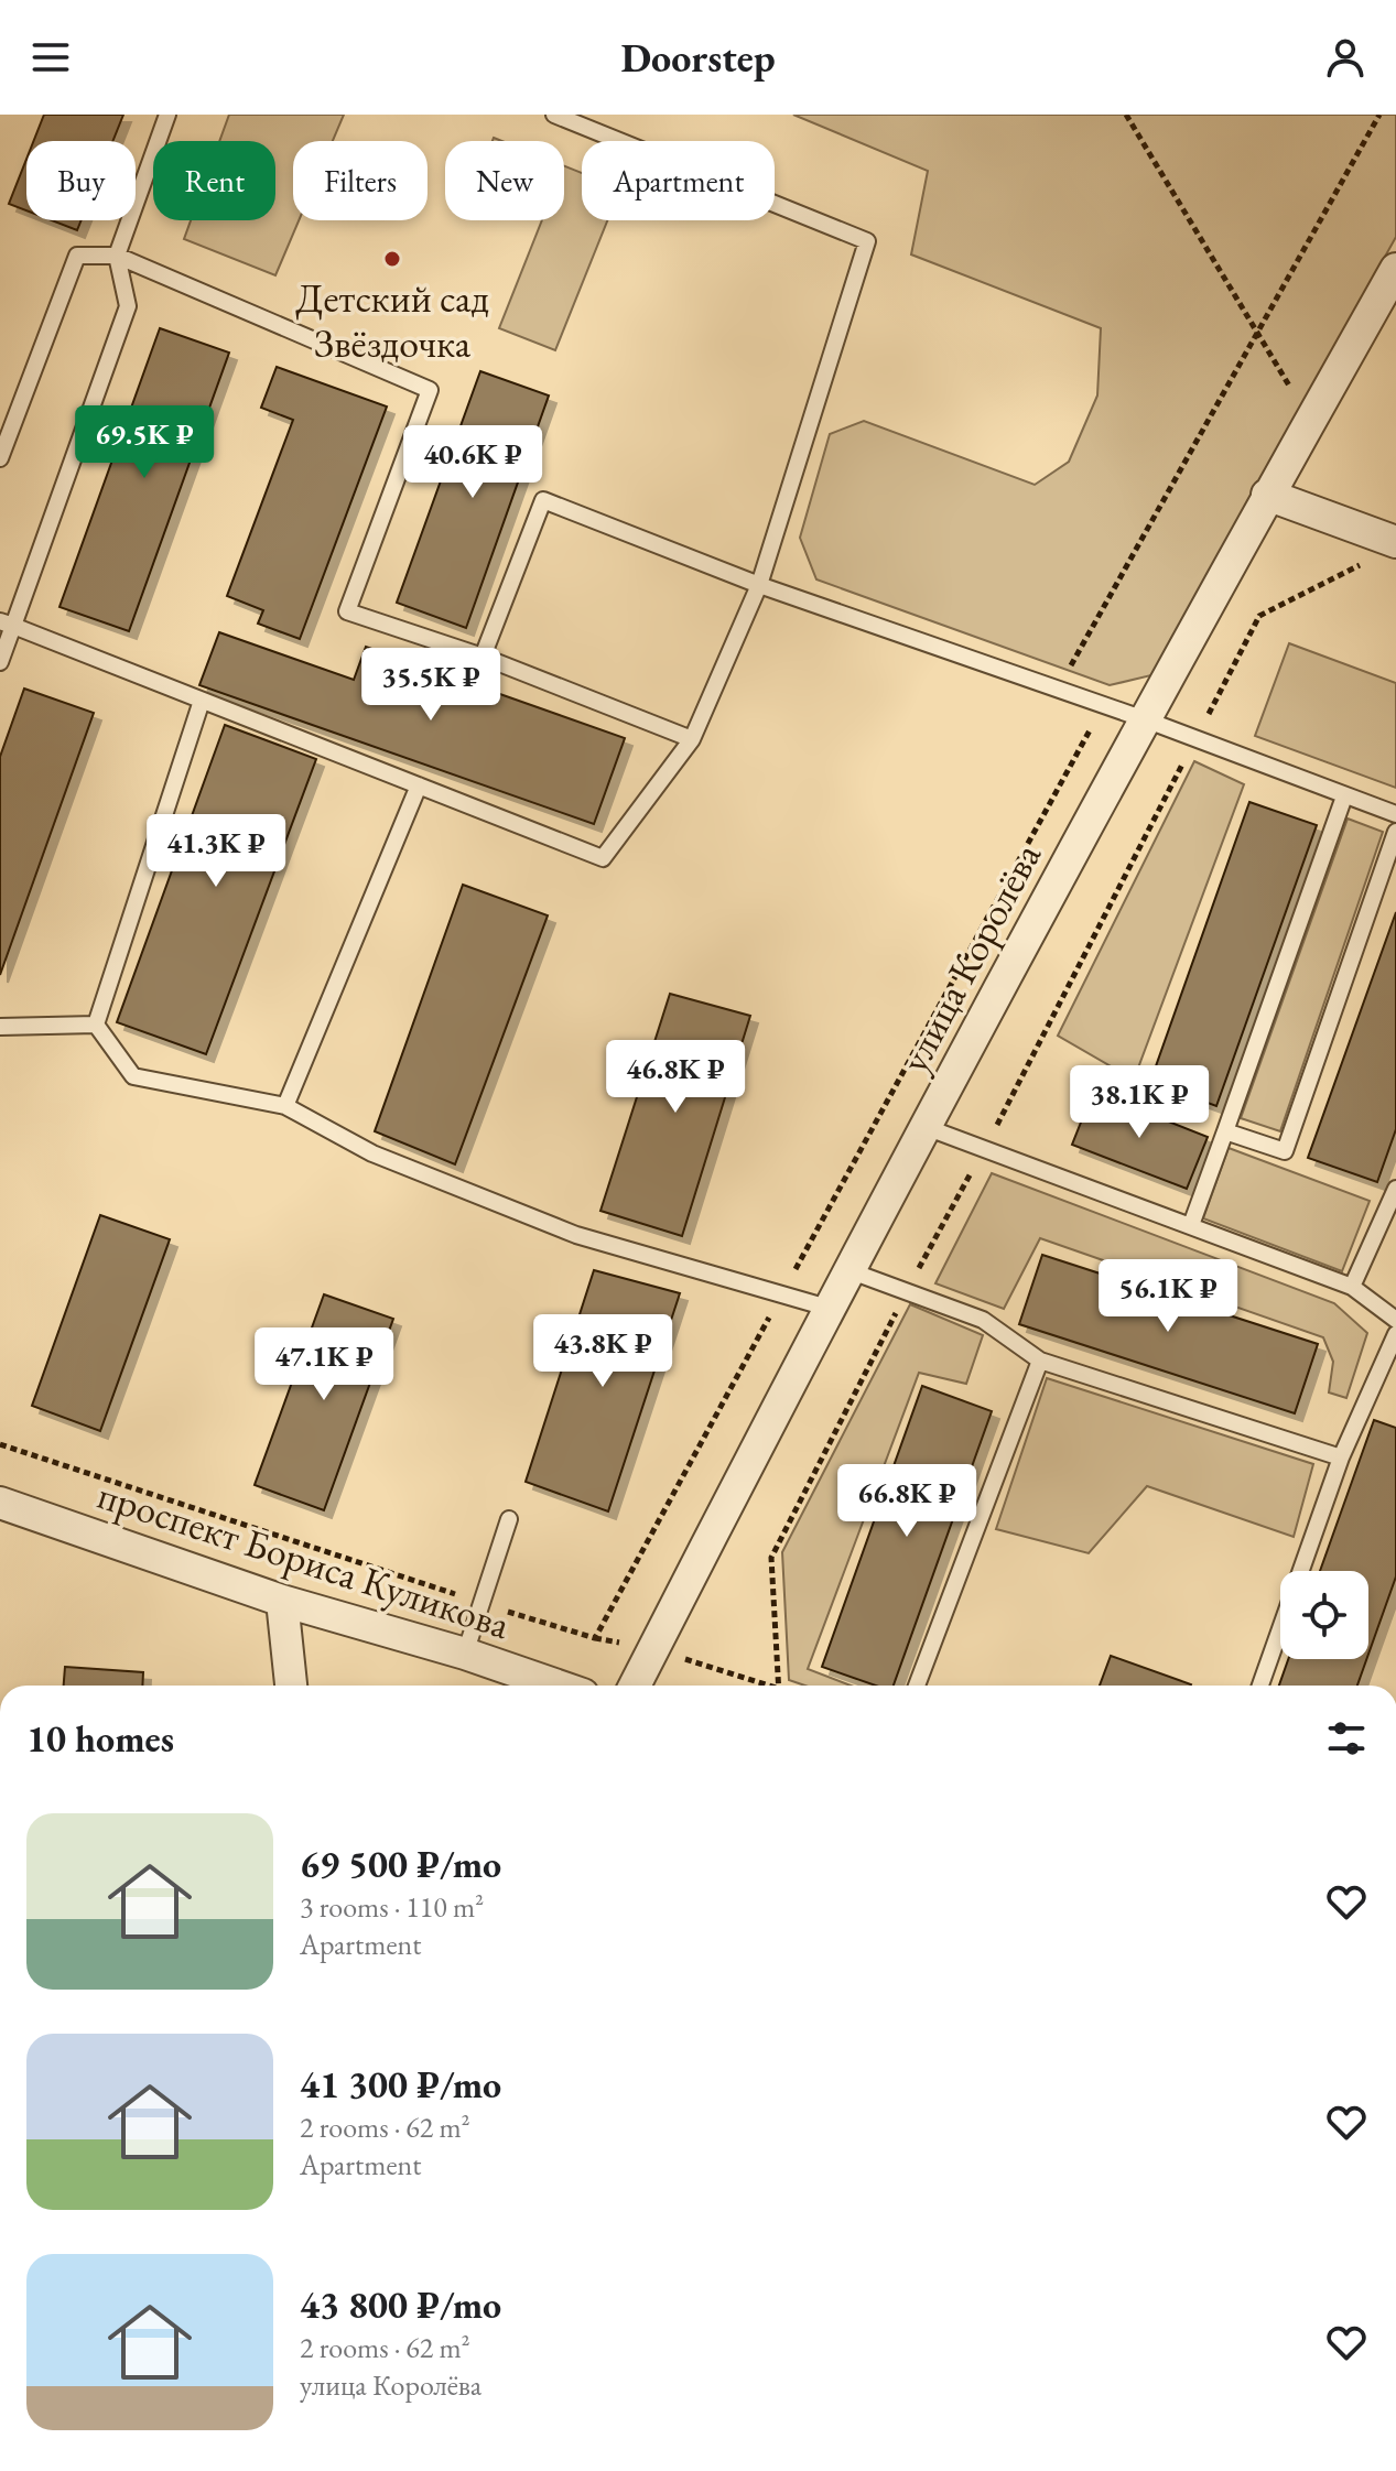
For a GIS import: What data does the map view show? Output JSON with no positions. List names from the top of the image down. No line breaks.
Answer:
{"streets":{"street":["улица Королёва","проспект Бориса Куликова"]},"places":["Детский сад Звёздочка"],"page":{"header":"Doorstep","chip":["Buy","Rent","Filters","New","Apartment"],"price":["69.5K ₽","40.6K ₽","35.5K ₽","41.3K ₽","46.8K ₽","38.1K ₽","56.1K ₽","43.8K ₽","47.1K ₽","66.8K ₽"],"heading":"10 homes","list":[{"name":"69 500 ₽/mo","note":"3 rooms · 110 m² · Apartment"},{"name":"41 300 ₽/mo","note":"2 rooms · 62 m² · Apartment"},{"name":"43 800 ₽/mo","note":"2 rooms · 62 m² · улица Королёва"}]}}
